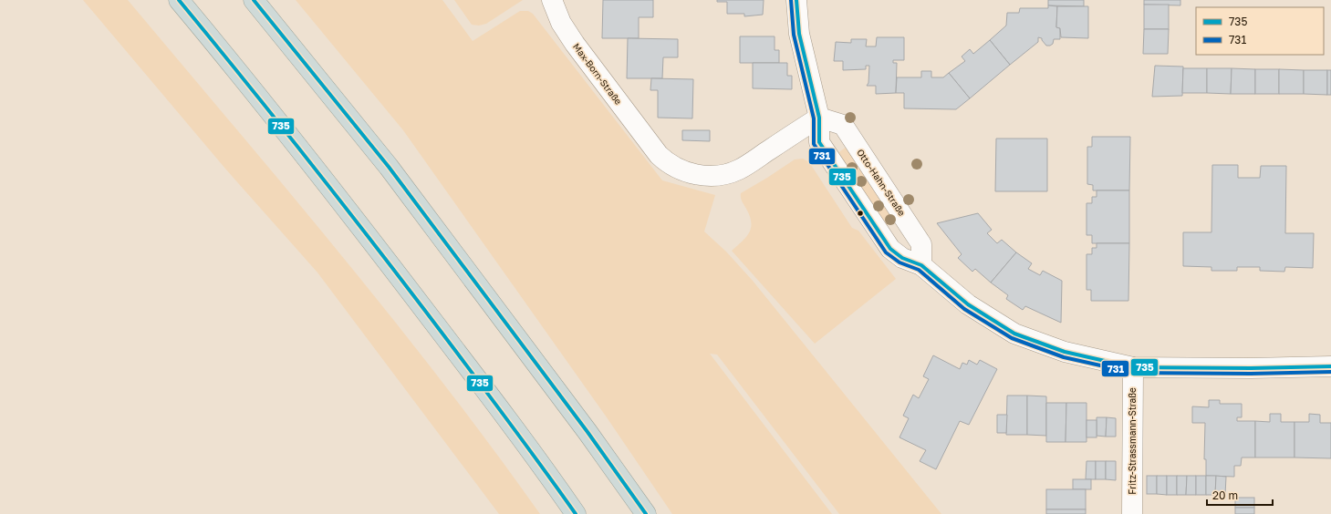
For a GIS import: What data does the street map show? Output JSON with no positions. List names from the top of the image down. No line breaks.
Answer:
{"streets":{"street":["Max-Born-Straße","Otto-Hahn-Straße","Fritz-Strassmann-Straße"]},"crossings":[["Max-Born-Straße","Otto-Hahn-Straße"]],"lines":["transit line 735","transit line 731"],"legend":["735","731"],"scale_bar":"20 m"}
